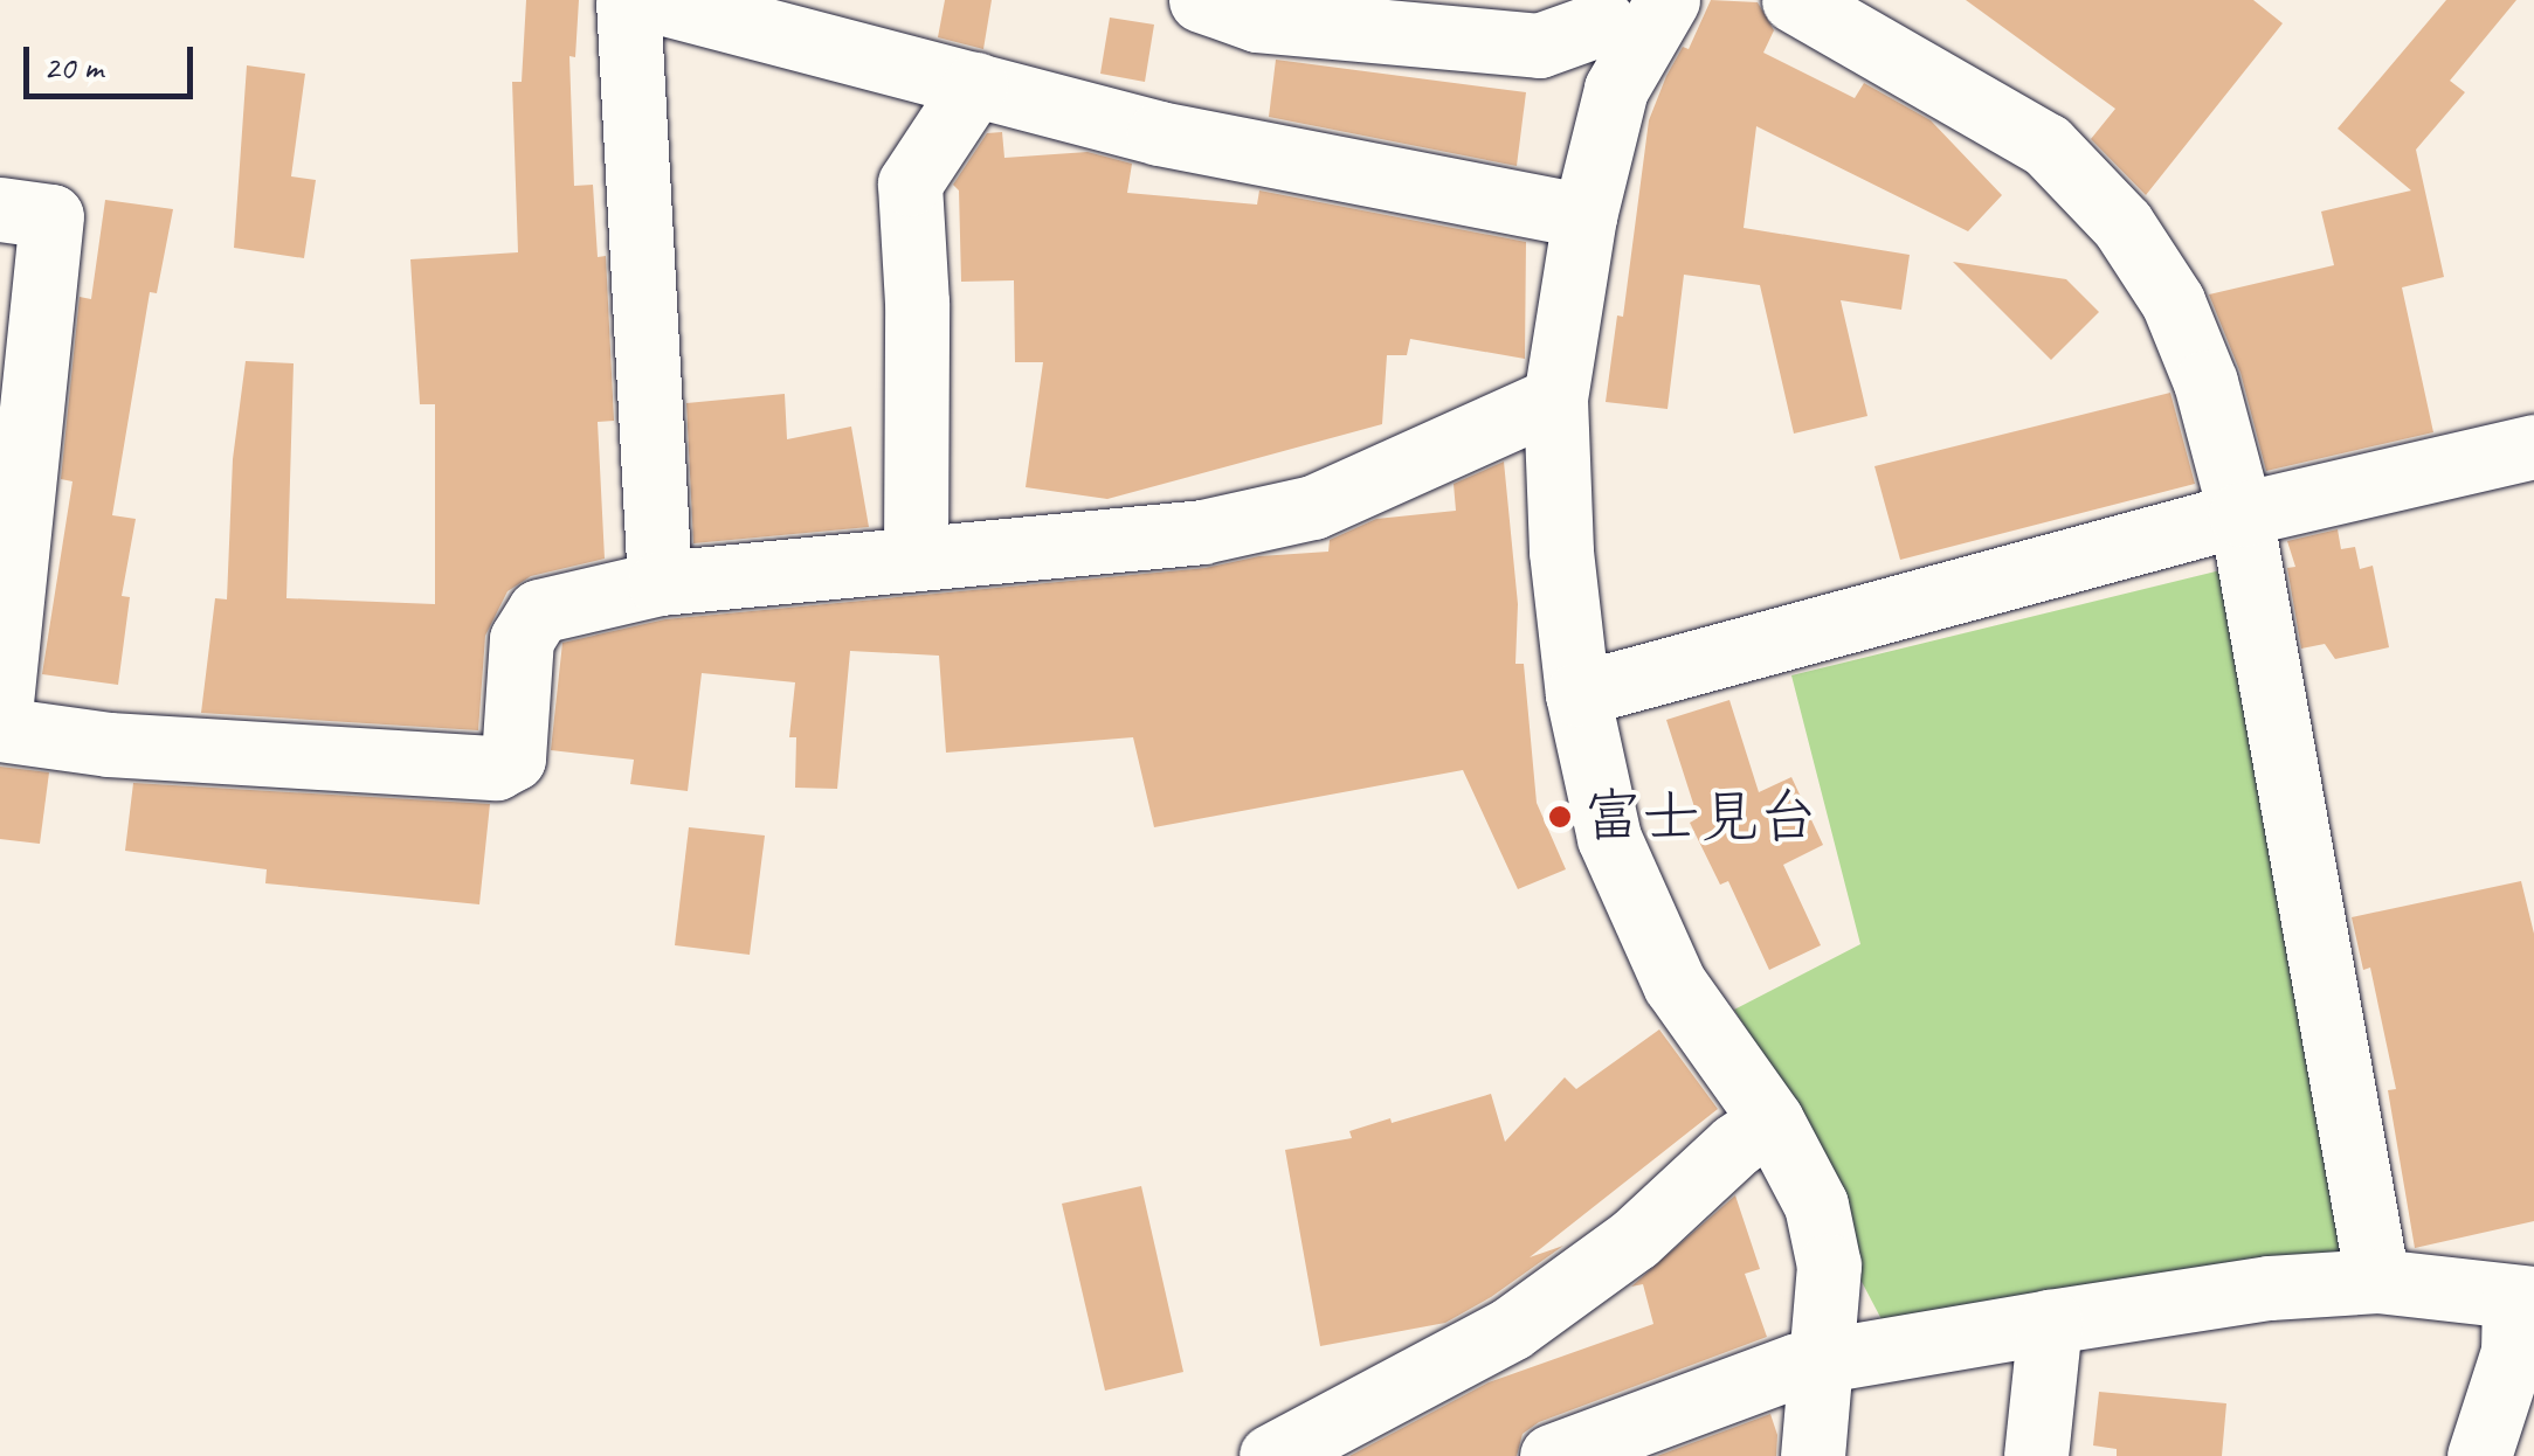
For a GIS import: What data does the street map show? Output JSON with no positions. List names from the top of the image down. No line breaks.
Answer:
{"places":["富士見台"],"scale_bar":"20 m"}
